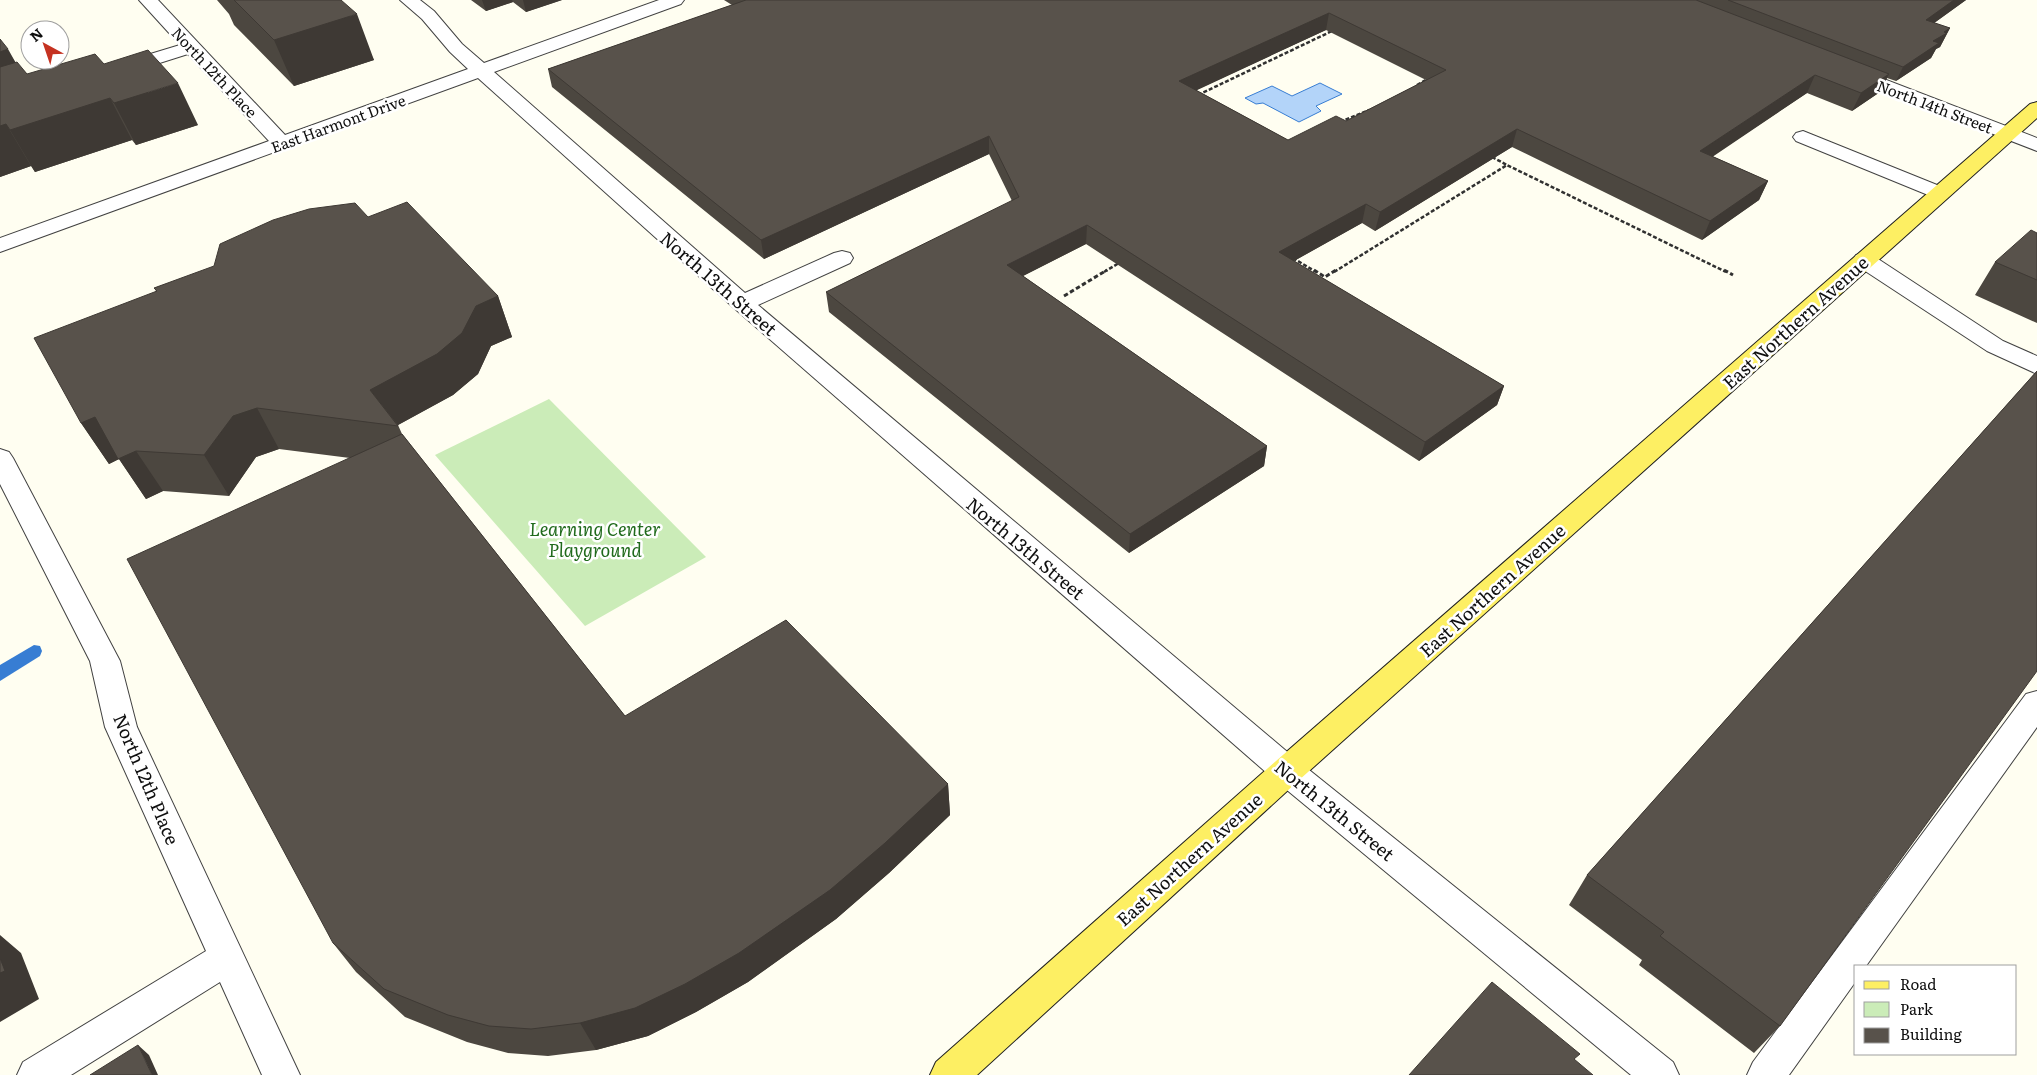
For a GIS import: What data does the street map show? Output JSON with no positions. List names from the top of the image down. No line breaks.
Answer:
{"streets":{"main road":["East Northern Avenue"],"street":["North 12th Place","North 14th Street","East Harmont Drive","North 13th Street"]},"crossings":[["North 12th Place","East Harmont Drive"],["North 14th Street","East Northern Avenue"],["East Harmont Drive","North 13th Street"],["North 13th Street","East Northern Avenue"]],"parks":["Learning Center Playground"],"legend":["Road","Park","Building"],"north":"top left"}
